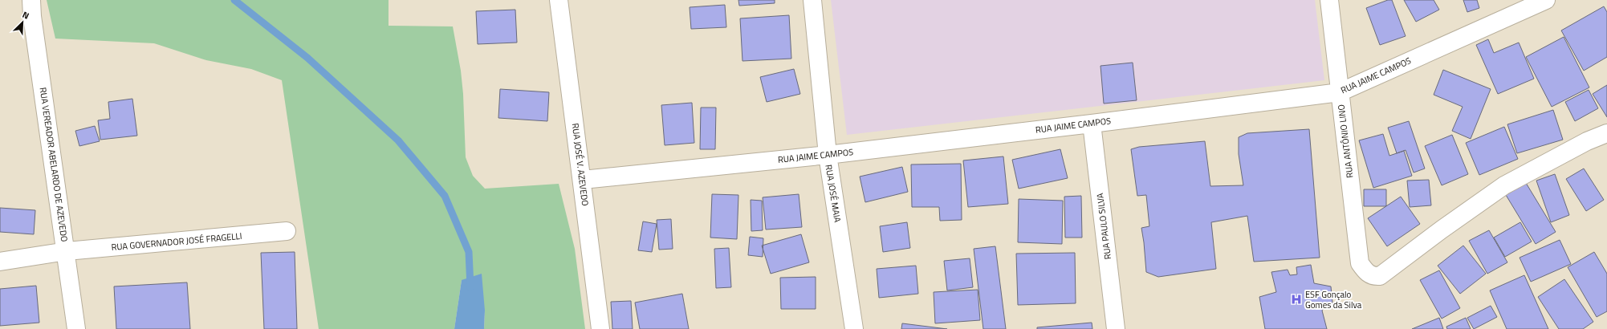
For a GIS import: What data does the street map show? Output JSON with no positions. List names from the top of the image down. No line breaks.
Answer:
{"streets":{"street":["RUA JAIME CAMPOS","RUA ANTÔNIO LINO","RUA VEREADOR ABELARDO DE AZEVEDO","RUA JOSÉ V. AZEVEDO","RUA JOSÉ MAIA","RUA PAULO SILVA","RUA GOVERNADOR JOSÉ FRAGELLI"]},"crossings":[["RUA JAIME CAMPOS","RUA ANTÔNIO LINO"],["RUA JAIME CAMPOS","RUA JOSÉ V. AZEVEDO"],["RUA JAIME CAMPOS","RUA JOSÉ MAIA"],["RUA JAIME CAMPOS","RUA PAULO SILVA"],["RUA VEREADOR ABELARDO DE AZEVEDO","RUA GOVERNADOR JOSÉ FRAGELLI"]],"places":{"hospital":["ESF Gonçalo Gomes da Silva"]},"north":"top right"}
